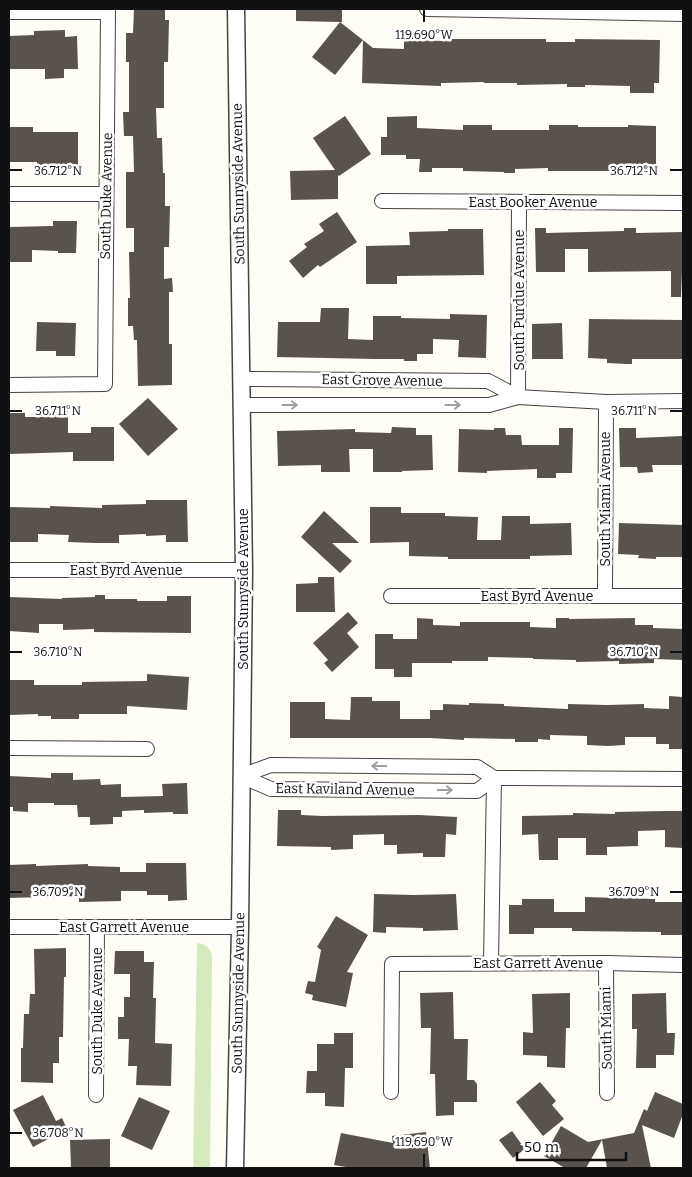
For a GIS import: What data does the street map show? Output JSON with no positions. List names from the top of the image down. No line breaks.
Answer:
{"streets":{"street":["South Sunnyside Avenue","South Duke Avenue","East Booker Avenue","South Purdue Avenue","East Grove Avenue","South Miami Avenue","East Byrd Avenue","East Kaviland Avenue","East Garrett Avenue","South Miami"]},"crossings":[["South Sunnyside Avenue","East Grove Avenue"],["South Sunnyside Avenue","East Byrd Avenue"],["South Sunnyside Avenue","East Kaviland Avenue"],["South Sunnyside Avenue","East Garrett Avenue"],["South Duke Avenue","East Garrett Avenue"],["East Booker Avenue","South Purdue Avenue"],["South Purdue Avenue","East Grove Avenue"],["East Grove Avenue","South Miami Avenue"],["South Miami Avenue","East Byrd Avenue"],["East Garrett Avenue","South Miami"]],"scale_bar":"50 m","coordinates":["119.690°W","36.712°N","36.711°N","36.710°N","36.709°N","36.708°N"]}
